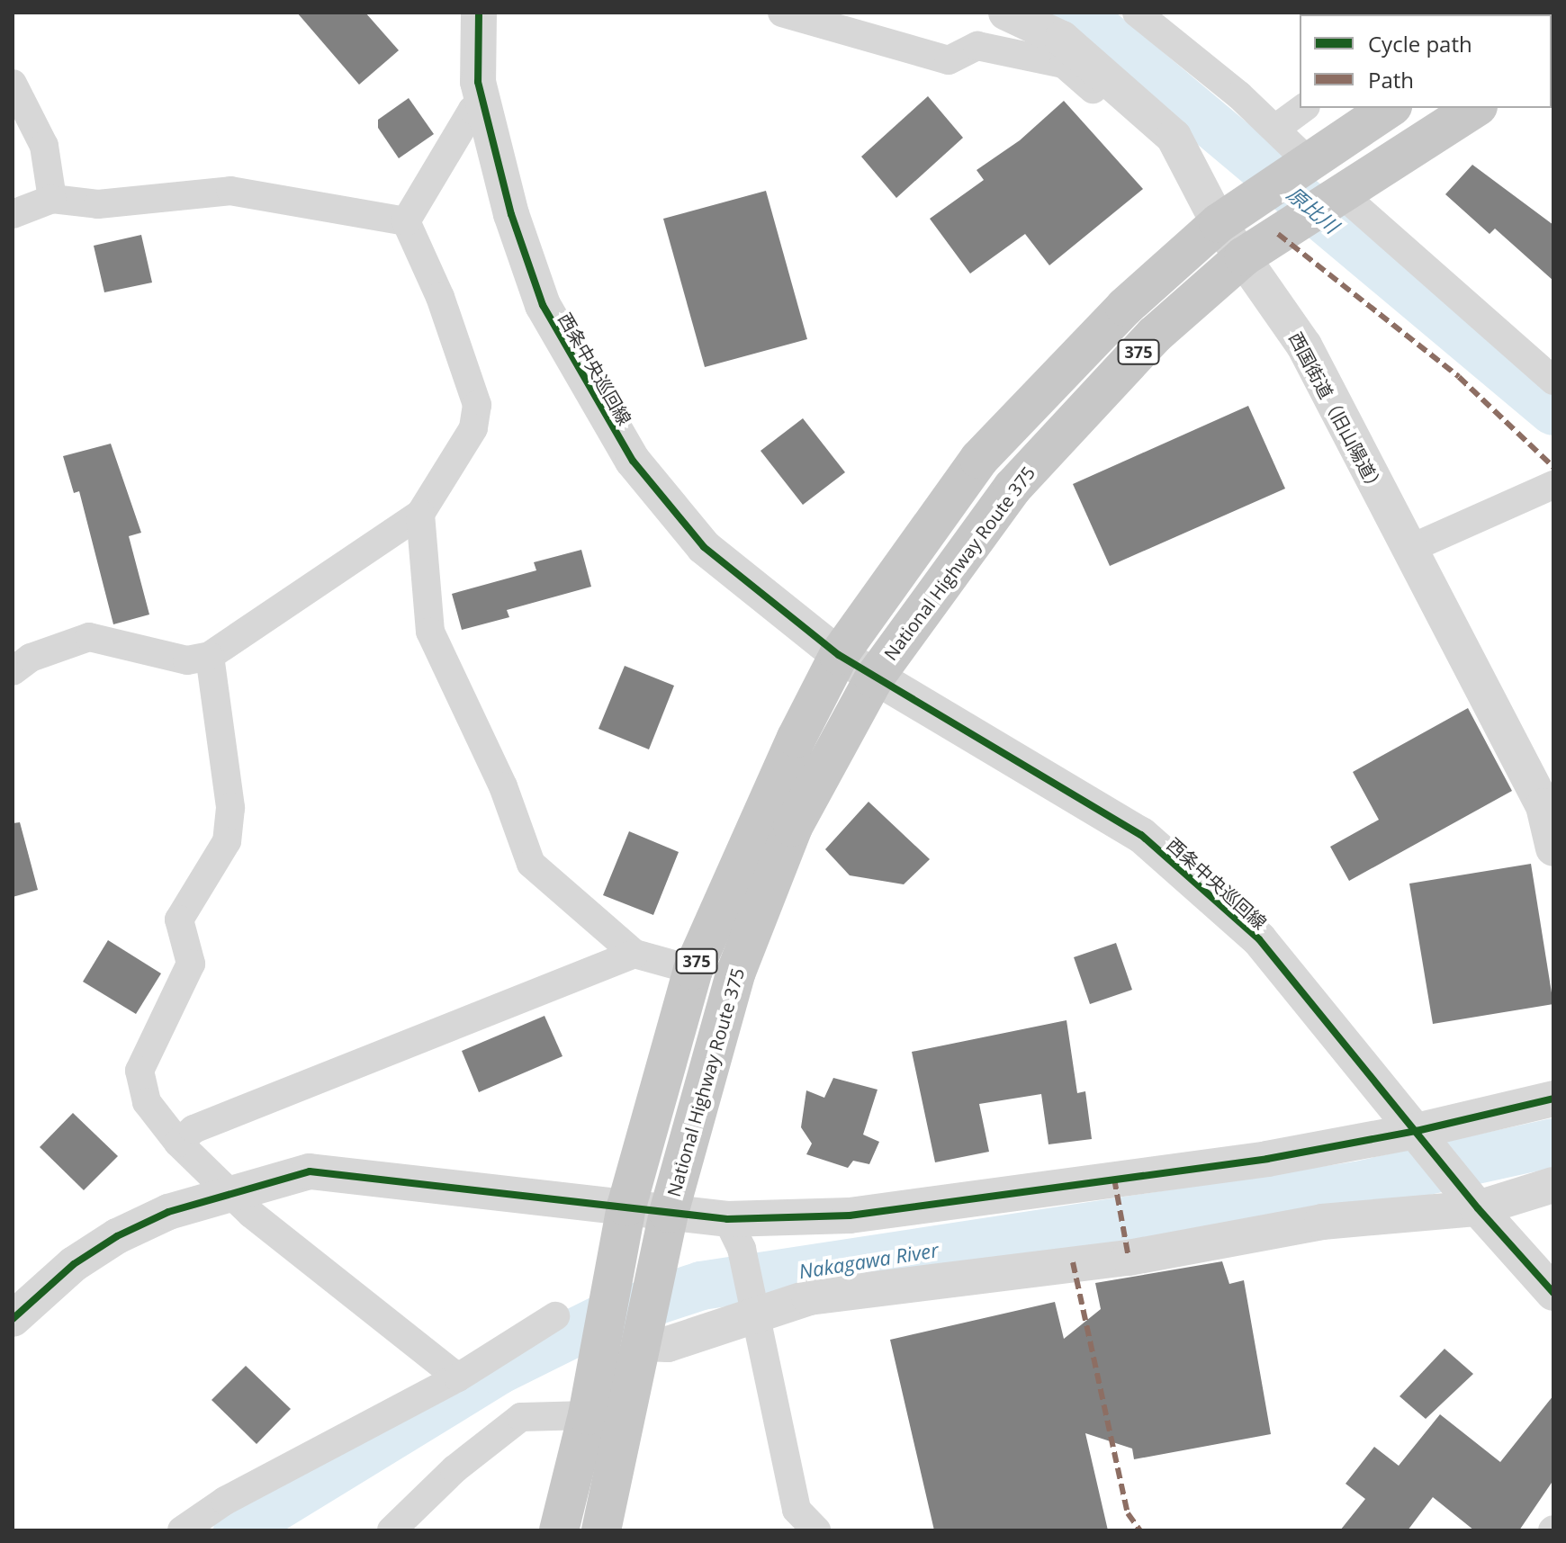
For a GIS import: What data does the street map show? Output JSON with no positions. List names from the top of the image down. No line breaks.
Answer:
{"streets":{"highway":["375","National Highway Route 375"],"street":["西条中央巡回線","西国街道（旧山陽道）"]},"crossings":[["375","西条中央巡回線"],["375","西国街道（旧山陽道）"],["西条中央巡回線","National Highway Route 375"],["西国街道（旧山陽道）","National Highway Route 375"]],"water":["原比川","Nakagawa River"],"legend":["Cycle path","Path"]}
